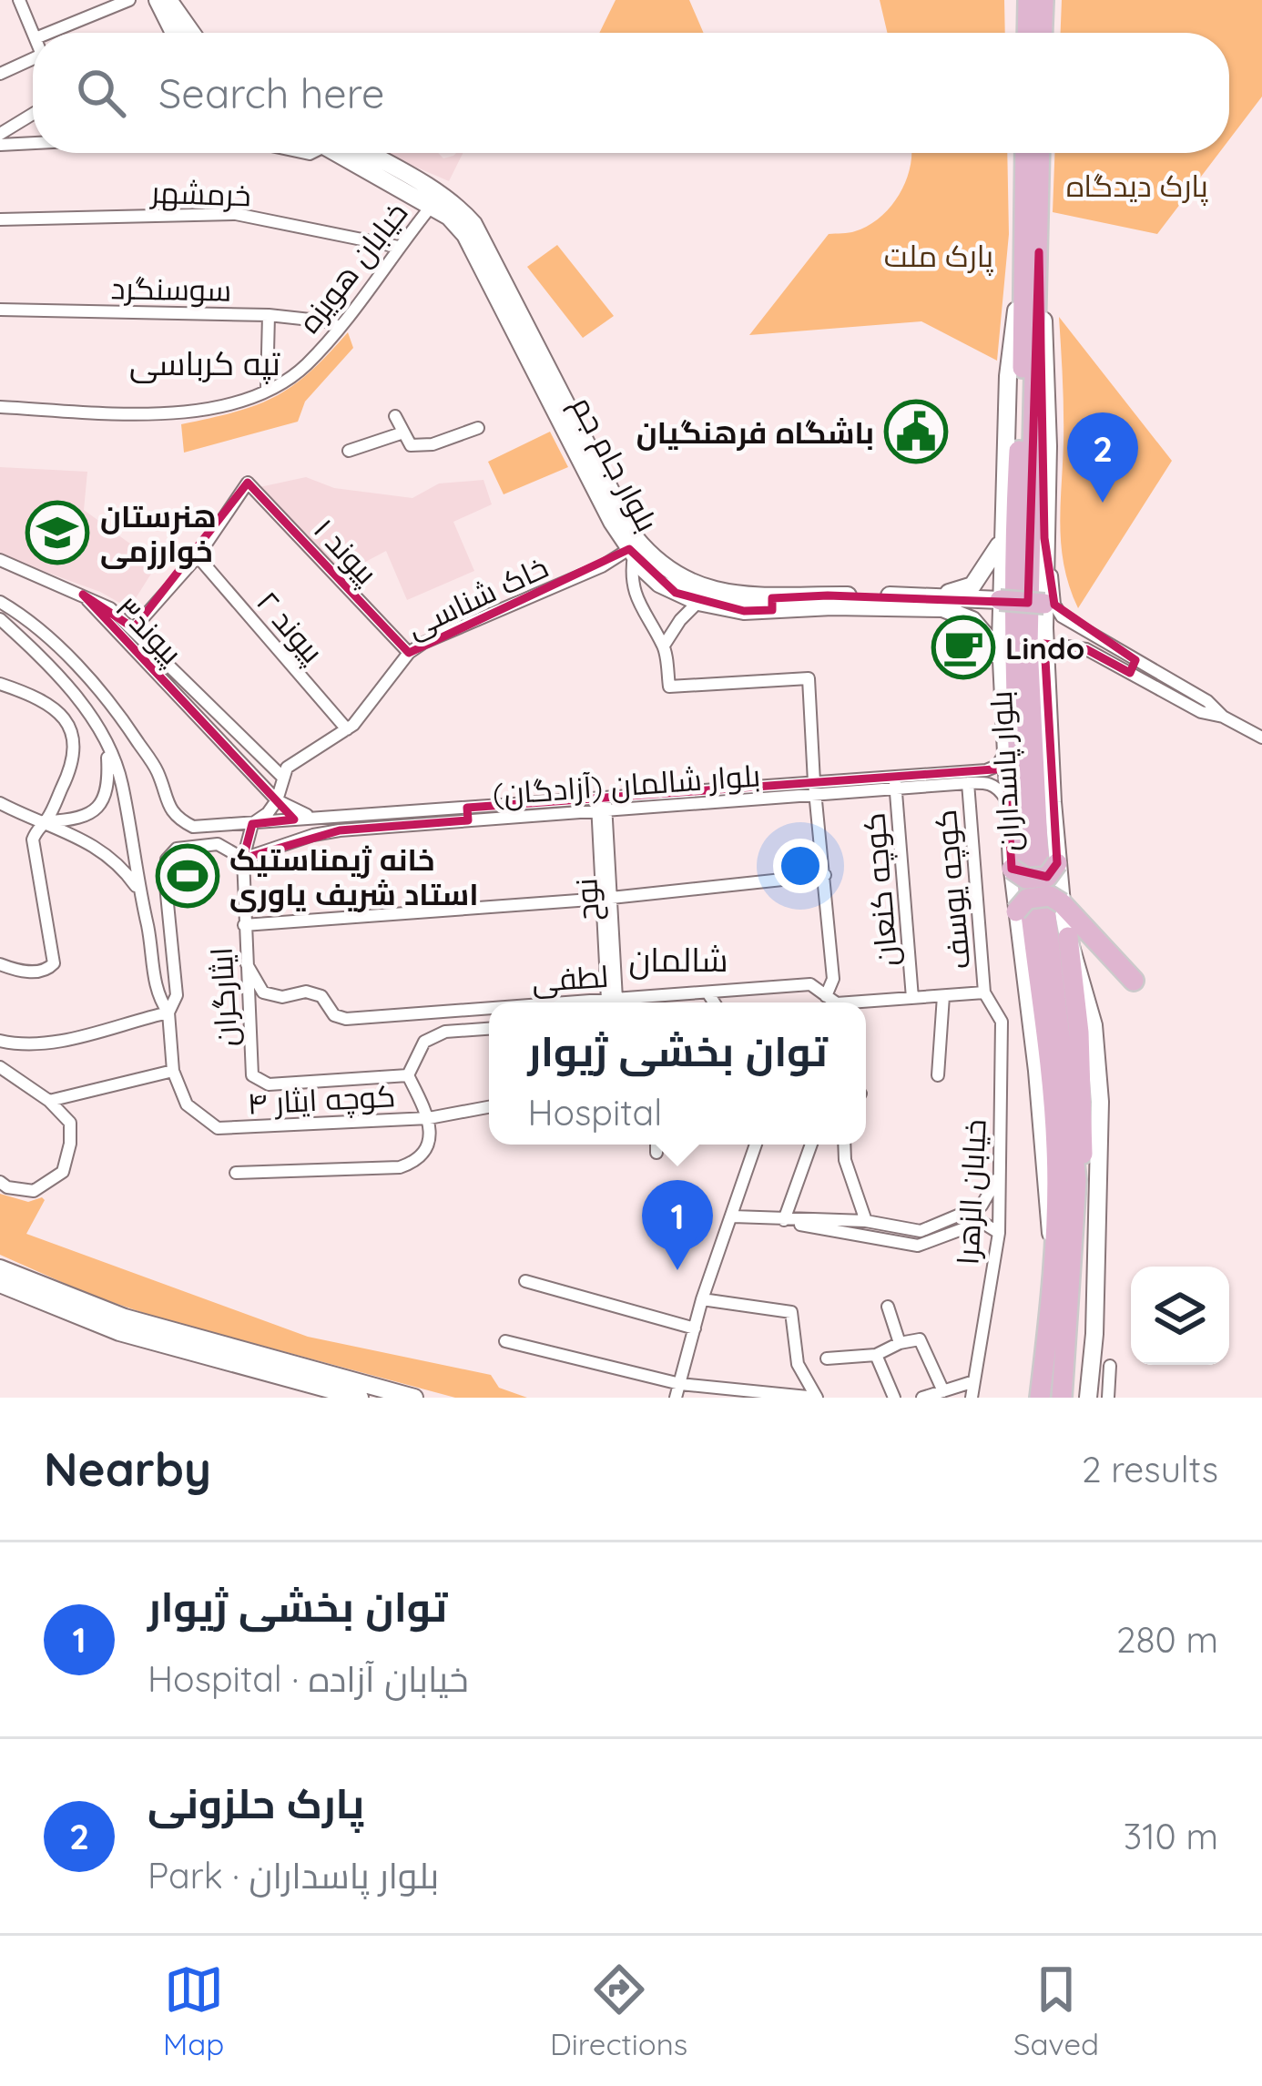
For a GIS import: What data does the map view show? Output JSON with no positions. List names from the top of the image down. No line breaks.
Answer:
{"streets":{"main road":["بلوار جام جم","بلوار پاسداران"],"street":["خرمشهر","خیابان هویزه","سوسنگرد","پیوند ۱","خاک شناسی","پیوند ۲","پیوند۳","بلوار شالمان (آزادگان)","کوچه کنعان","کوچه یوسف","لطفی","ایثارگران","کوچه ایثار ۴","خیابان الزهرا"]},"crossings":[["خرمشهر","خیابان هویزه"],["خیابان هویزه","سوسنگرد"],["خیابان هویزه","بلوار جام جم"],["بلوار جام جم","خاک شناسی"],["پیوند ۱","خاک شناسی"],["پیوند ۱","پیوند ۲"],["خاک شناسی","پیوند ۲"],["خاک شناسی","پیوند۳"],["بلوار شالمان (آزادگان)","کوچه کنعان"],["بلوار شالمان (آزادگان)","کوچه یوسف"],["بلوار شالمان (آزادگان)","ایثارگران"],["کوچه کنعان","لطفی"],["کوچه یوسف","لطفی"],["کوچه یوسف","خیابان الزهرا"],["لطفی","ایثارگران"],["لطفی","خیابان الزهرا"]],"districts":["تپه کرباسی","شالمان"],"parks":["پارک دیدگاه","پارک ملت"],"places":{"public building":["باشگاه فرهنگیان"],"school or university":["هنرستان خوارزمی"],"cafe":["Lindo"],"sports":["خانه ژیمناستیک استاد شریف یاوری"]},"page":{"search":"Search here","pins":["2","1"],"popup":["توان بخشی ژیوار","Hospital"],"heading":["Nearby","2 results"],"list":[{"mark":"1","name":"توان بخشی ژیوار","note":"Hospital · خیابان آزاده","value":"280 m"},{"mark":"2","name":"پارک حلزونی","note":"Park · بلوار پاسداران","value":"310 m"}],"nav":["Map","Directions","Saved"]}}
